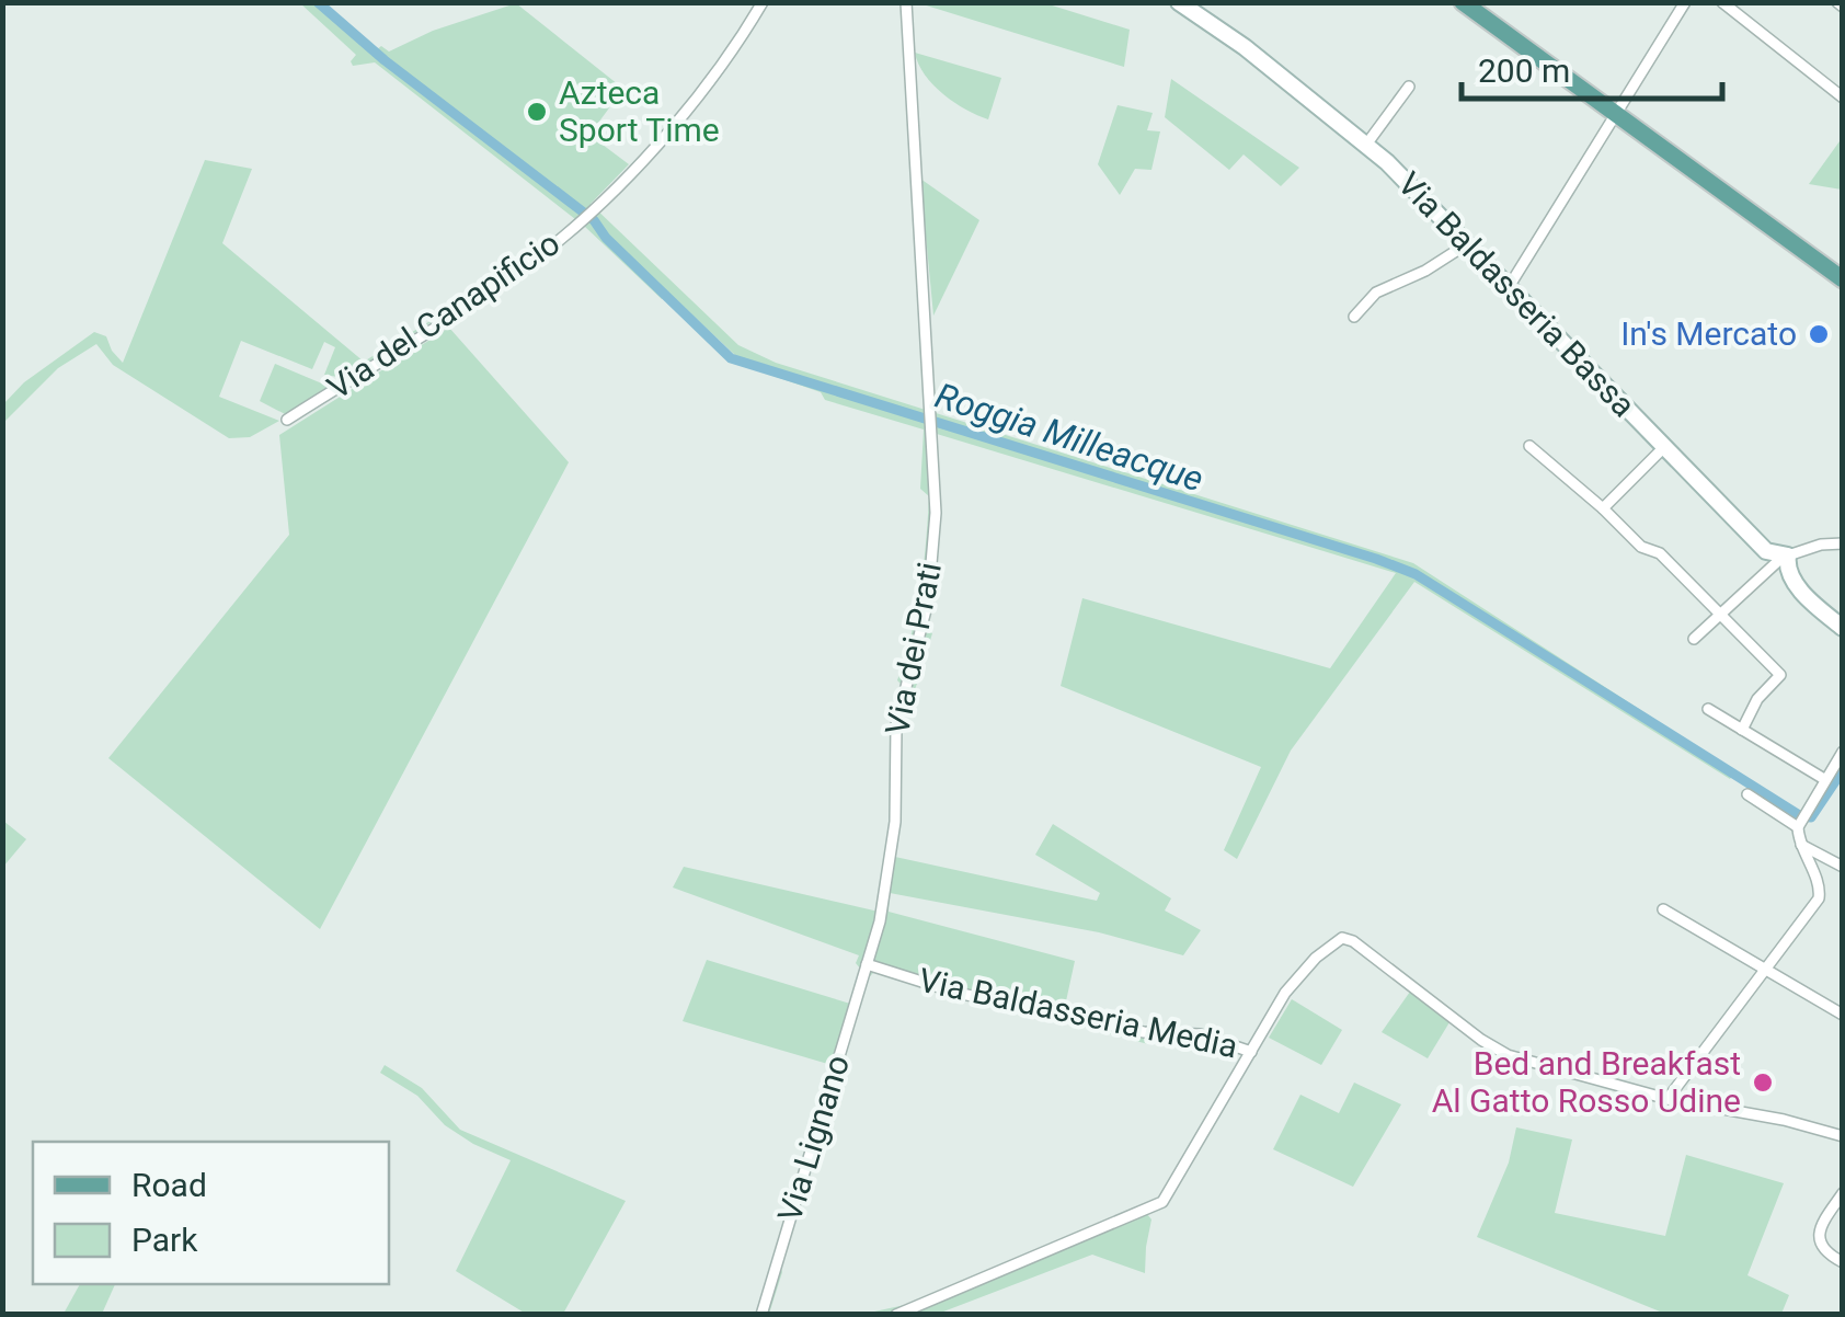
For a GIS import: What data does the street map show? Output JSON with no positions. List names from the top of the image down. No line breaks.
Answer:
{"streets":{"street":["Via Baldasseria Bassa","Via del Canapificio","Via dei Prati","Via Baldasseria Media","Via Lignano"]},"crossings":[["Via dei Prati","Via Baldasseria Media"],["Via dei Prati","Via Lignano"],["Via Baldasseria Media","Via Lignano"]],"water":["Roggia Milleacque"],"places":["Azteca Sport Time","In's Mercato","Bed and Breakfast Al Gatto Rosso Udine"],"legend":["Road","Park"],"scale_bar":"200 m"}
